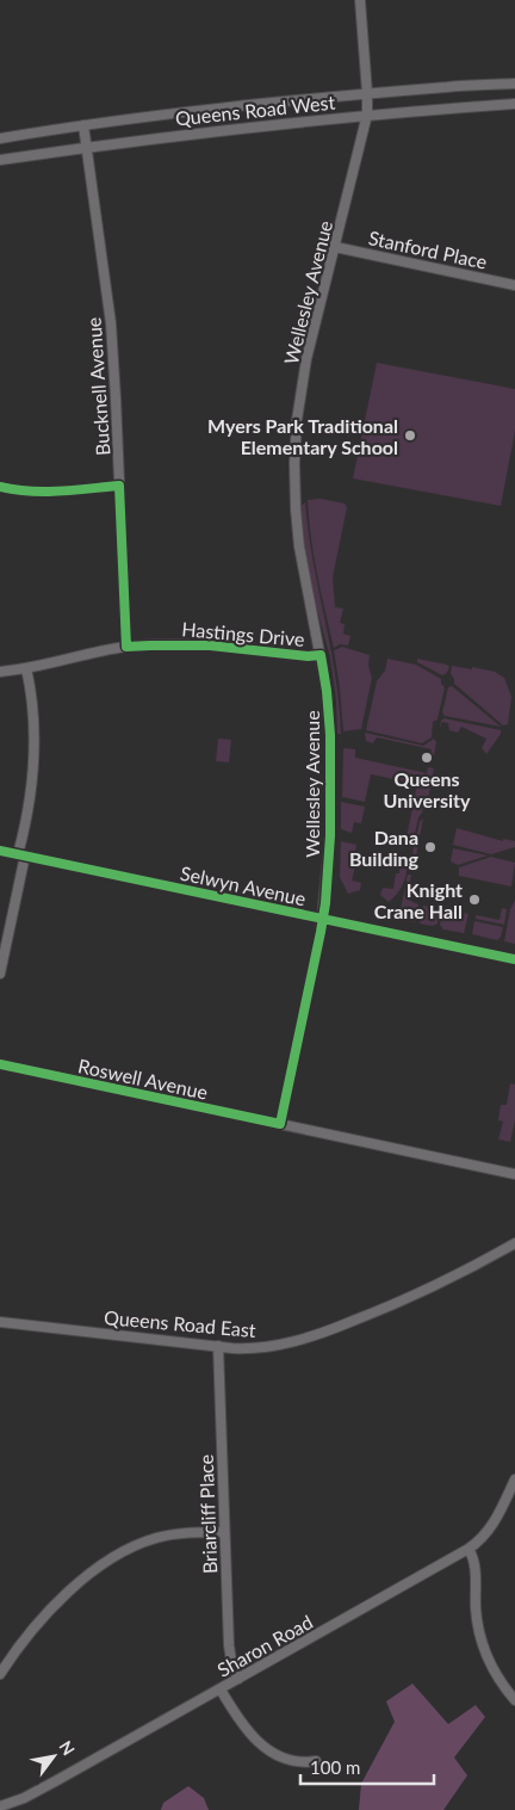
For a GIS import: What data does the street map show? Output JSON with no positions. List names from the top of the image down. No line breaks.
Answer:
{"streets":{"street":["Queens Road West","Stanford Place","Wellesley Avenue","Bucknell Avenue","Hastings Drive","Selwyn Avenue","Roswell Avenue","Queens Road East","Briarcliff Place","Sharon Road"]},"crossings":[["Queens Road West","Wellesley Avenue"],["Queens Road West","Bucknell Avenue"],["Stanford Place","Wellesley Avenue"],["Wellesley Avenue","Hastings Drive"],["Wellesley Avenue","Selwyn Avenue"],["Wellesley Avenue","Roswell Avenue"],["Bucknell Avenue","Hastings Drive"],["Queens Road East","Briarcliff Place"],["Briarcliff Place","Sharon Road"]],"places":["Myers Park Traditional Elementary School","Queens University","Dana Building","Knight Crane Hall"],"scale_bar":"100 m","north":"top right"}
